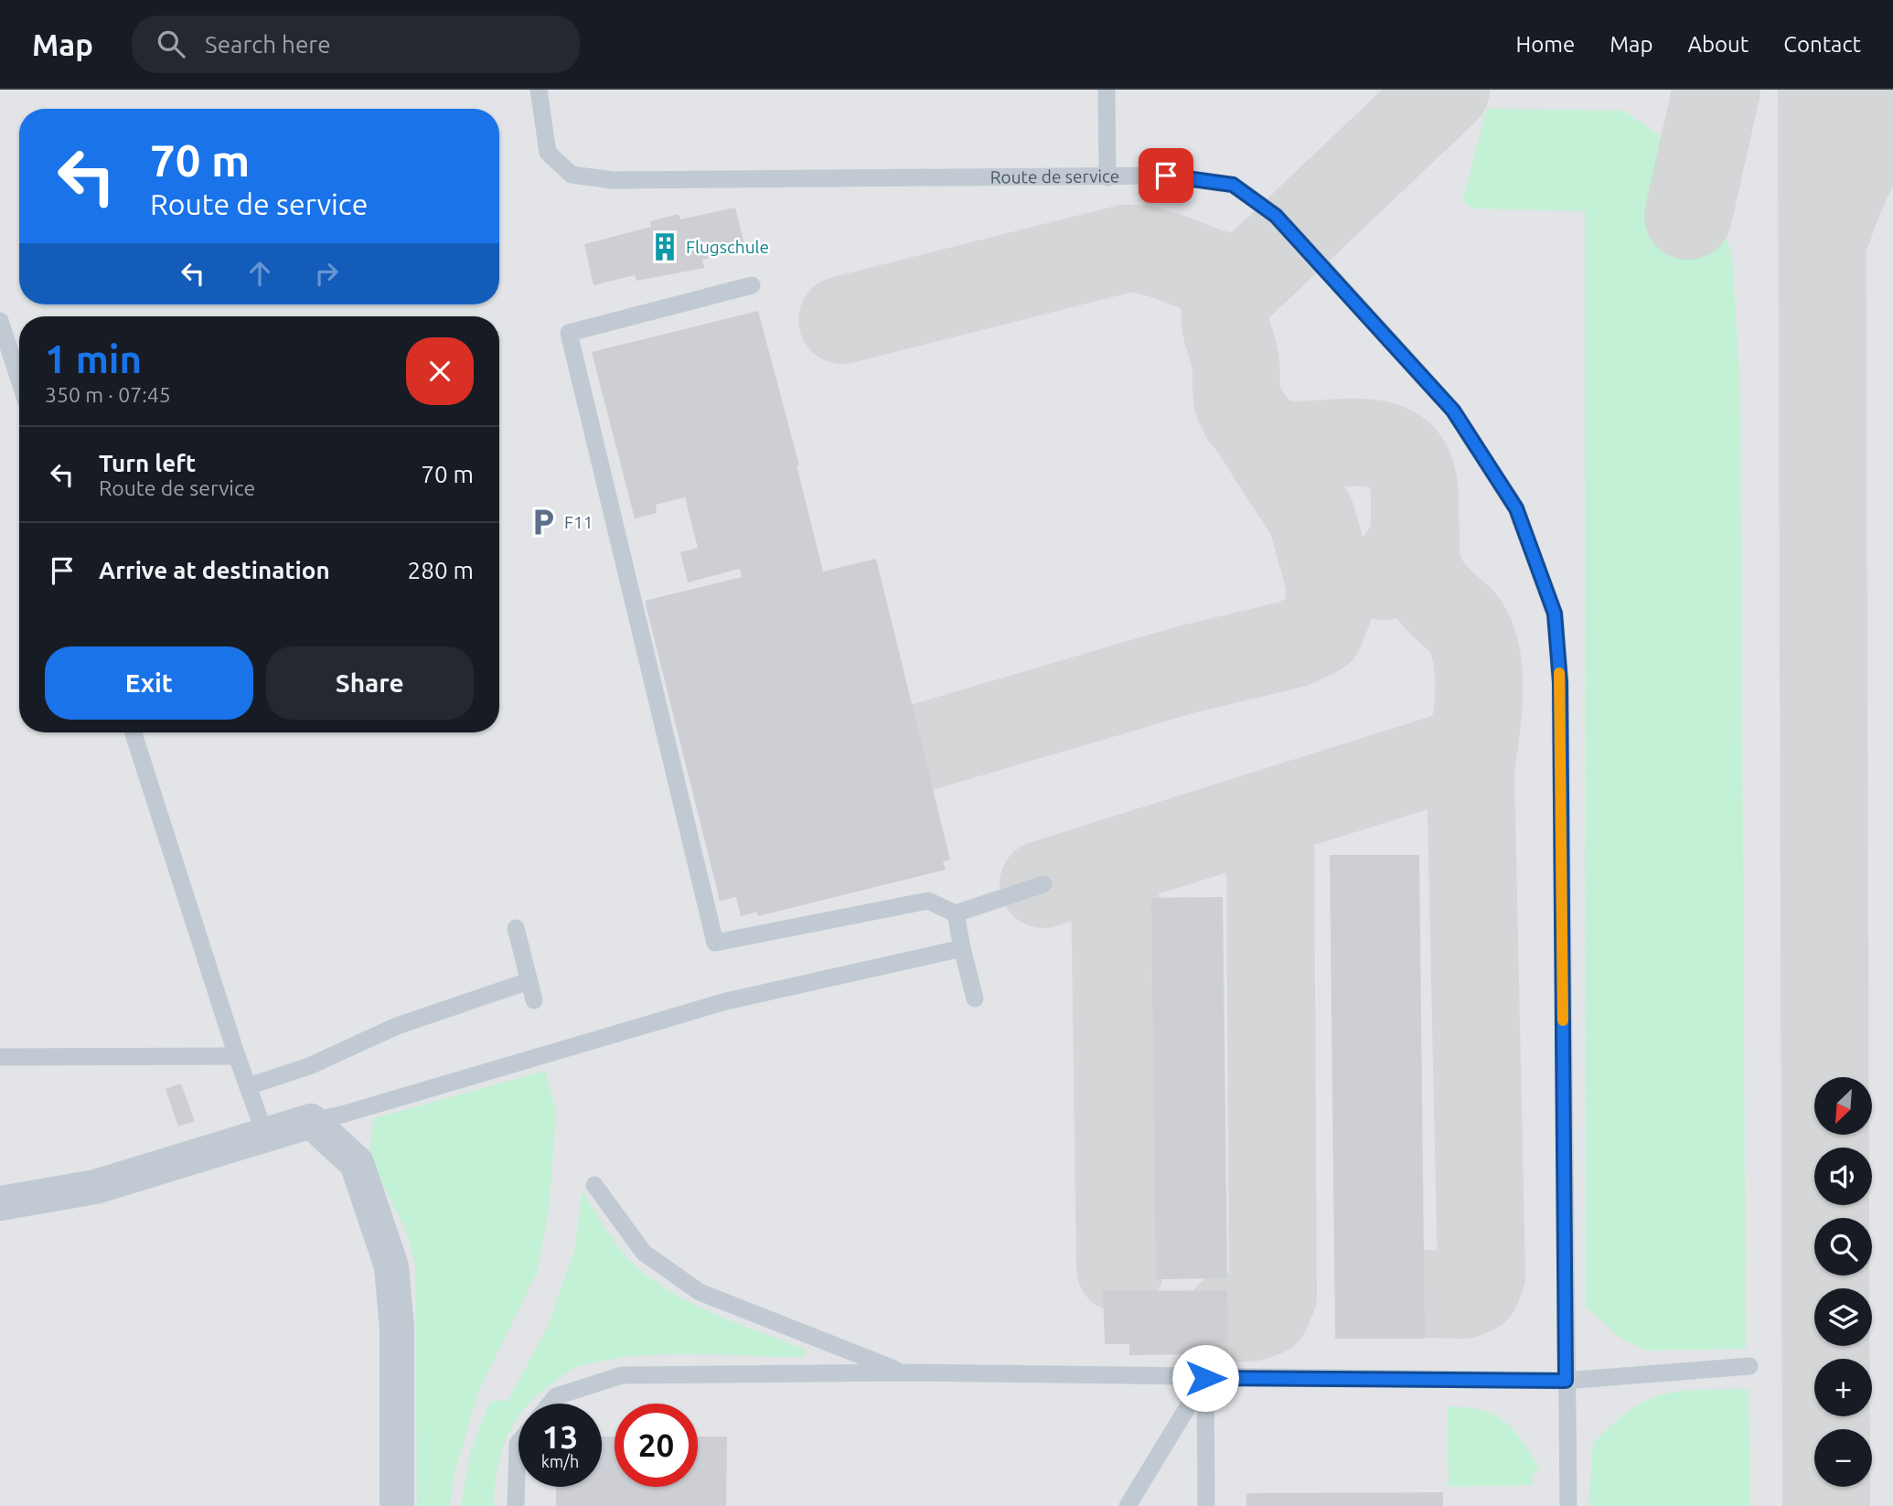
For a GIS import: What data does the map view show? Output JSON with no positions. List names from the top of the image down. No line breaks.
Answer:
{"streets":{"lane":["Route de service"]},"places":{"building":["Flugschule"],"parking":["F11"]},"north":"bottom left","page":{"header":"Map","search":"Search here","nav":["Home","Map","About","Contact"],"turn":["70 m","Route de service"],"heading":["1 min","350 m · 07:45"],"list":[{"name":"Turn left","note":"Route de service","value":"70 m"},{"name":"Arrive at destination","value":"280 m"}],"buttons":["Exit","Share"],"map_buttons":["+","−"],"speed":"13 km/h","limit":"20"}}
